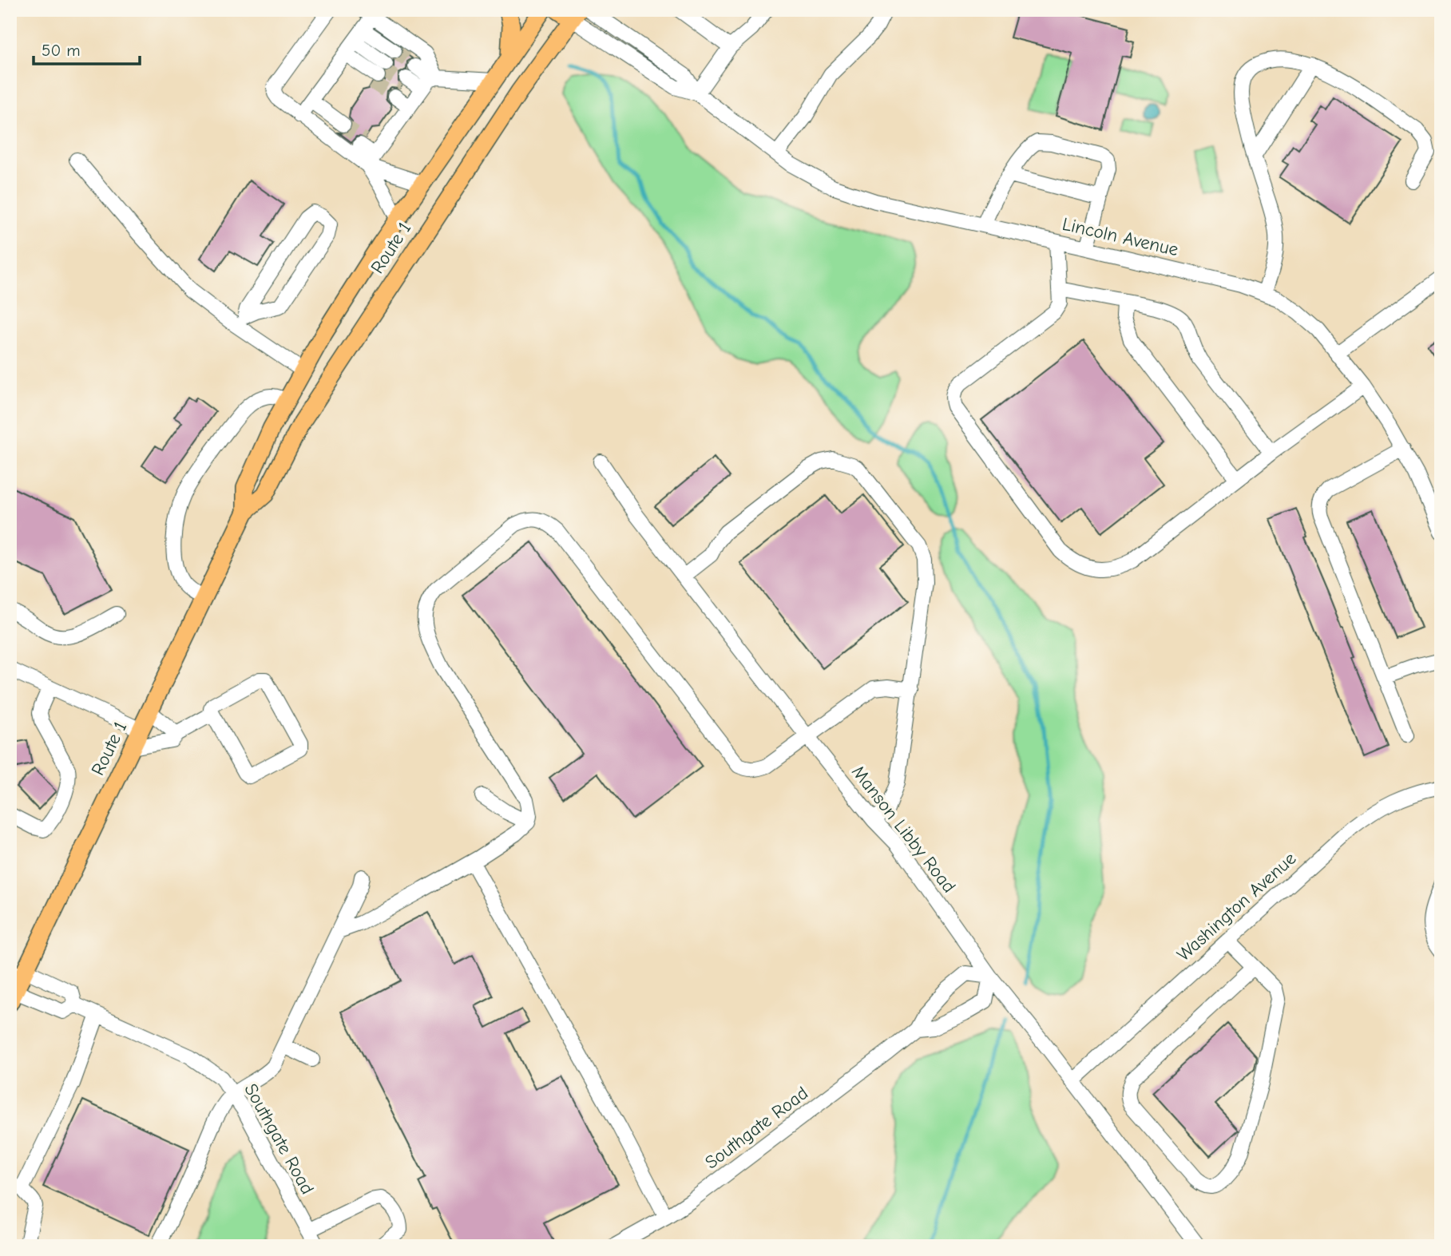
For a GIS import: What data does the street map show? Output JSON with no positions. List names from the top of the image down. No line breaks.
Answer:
{"streets":{"main road":["Route 1"],"street":["Lincoln Avenue","Manson Libby Road","Washington Avenue","Southgate Road"]},"crossings":[["Lincoln Avenue","Route 1"],["Route 1","Southgate Road"],["Manson Libby Road","Washington Avenue"],["Manson Libby Road","Southgate Road"]],"scale_bar":"50 m"}
